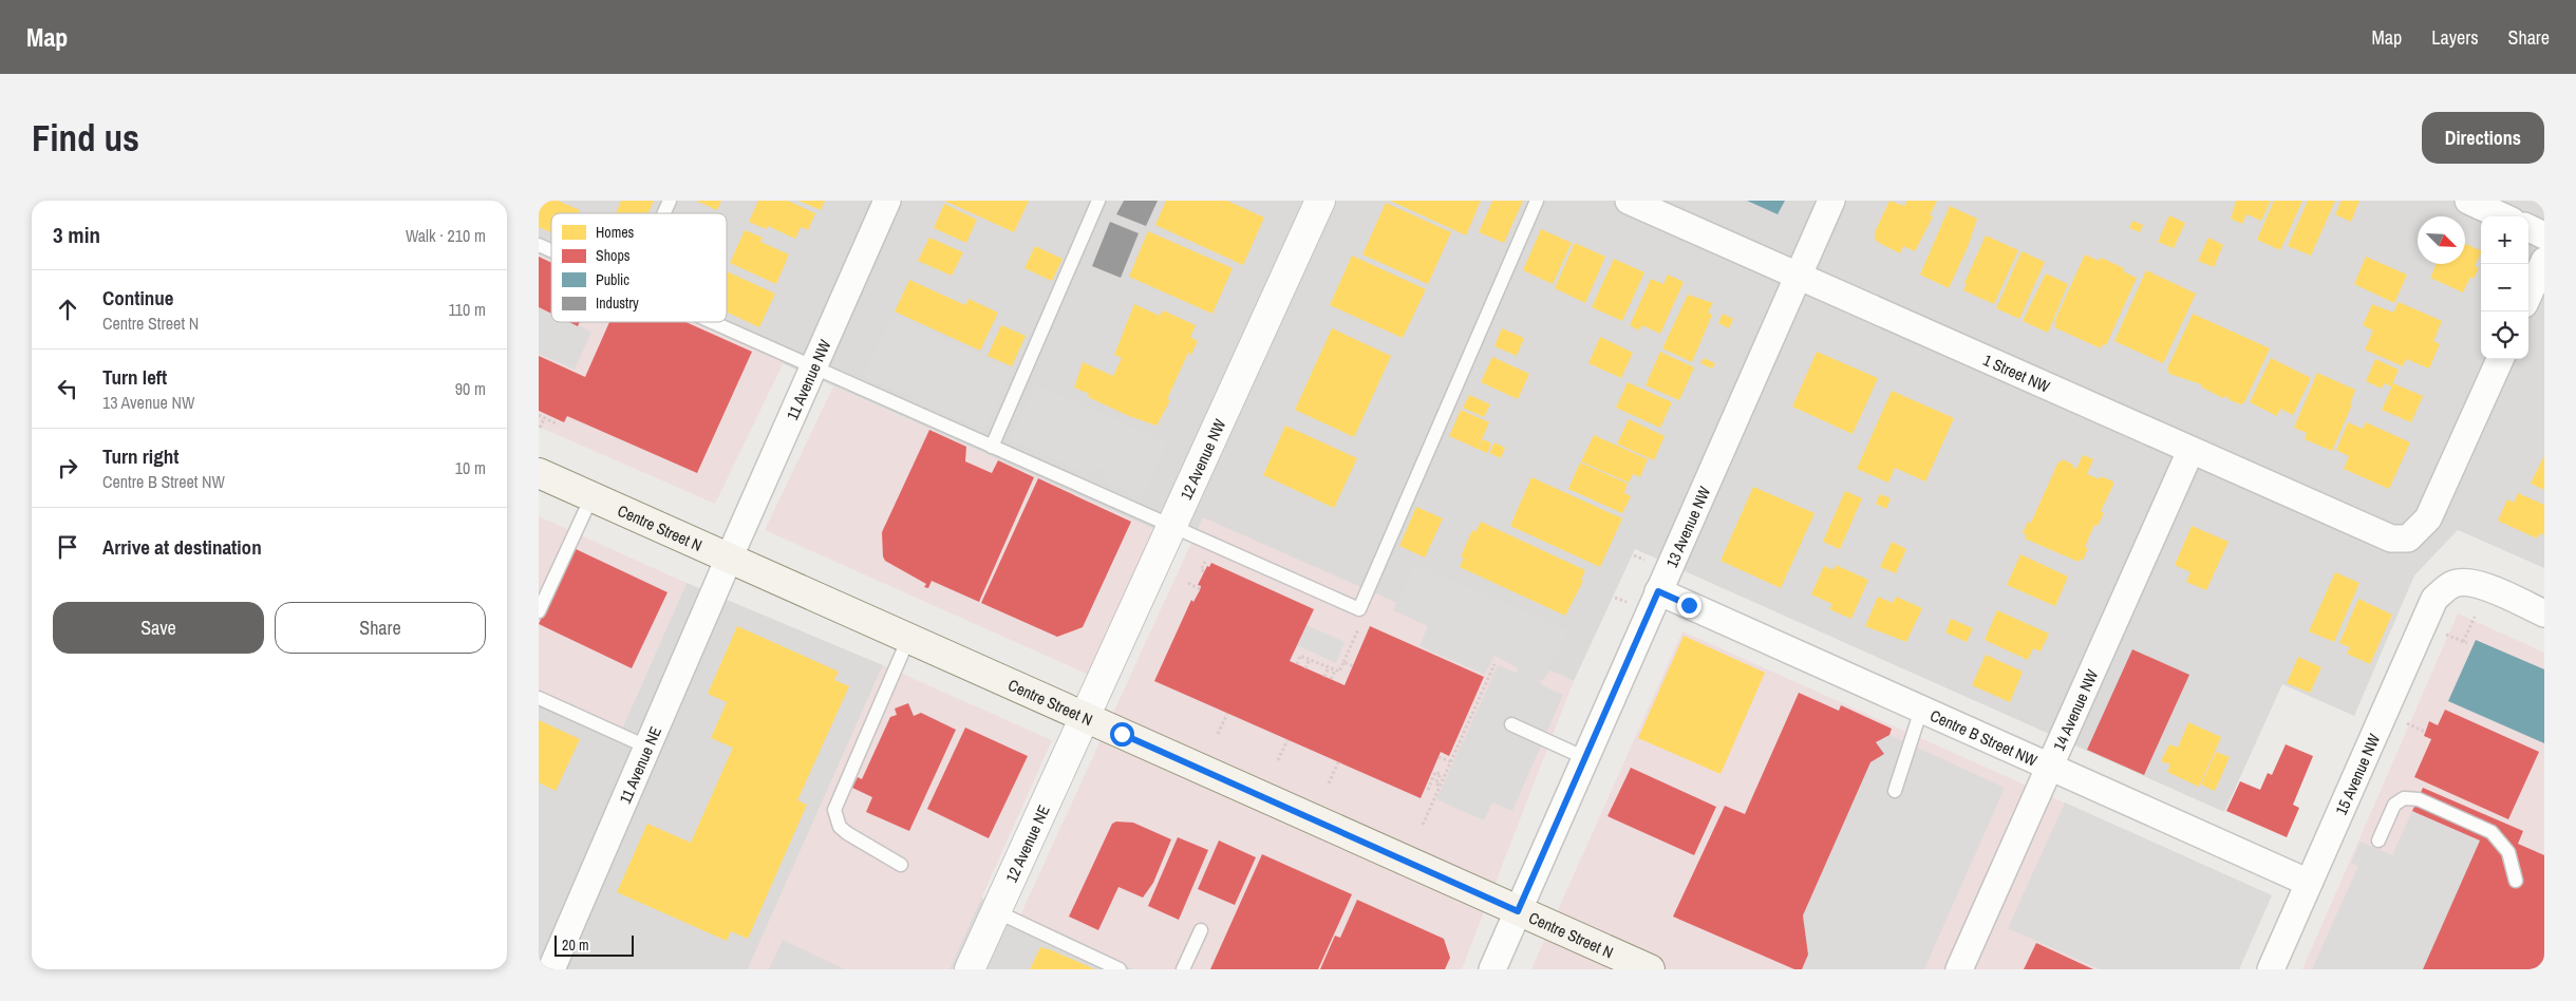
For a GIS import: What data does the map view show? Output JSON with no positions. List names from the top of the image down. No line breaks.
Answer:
{"streets":{"main road":["Centre Street N"],"street":["1 Street NW","11 Avenue NW","12 Avenue NW","13 Avenue NW","14 Avenue NW","Centre B Street NW","11 Avenue NE","15 Avenue NW","12 Avenue NE"]},"crossings":[["1 Street NW","13 Avenue NW"],["1 Street NW","14 Avenue NW"],["11 Avenue NW","Centre Street N"],["11 Avenue NW","11 Avenue NE"],["12 Avenue NW","Centre Street N"],["12 Avenue NW","12 Avenue NE"],["13 Avenue NW","Centre Street N"],["13 Avenue NW","Centre B Street NW"],["Centre Street N","11 Avenue NE"],["Centre Street N","12 Avenue NE"],["14 Avenue NW","Centre B Street NW"],["Centre B Street NW","15 Avenue NW"]],"legend":["Homes","Shops","Public","Industry"],"scale_bar":"20 m","north":"bottom right","page":{"header":"Map","nav":["Map","Layers","Share"],"buttons":["Directions",["Save","Share"]],"title":"Find us","heading":["3 min","Walk · 210 m"],"map_buttons":["+","−"],"list":[["Continue","Centre Street N","110 m"],["Turn left","13 Avenue NW","90 m"],["Turn right","Centre B Street NW","10 m"],"Arrive at destination"],"scale":"20 m"}}
